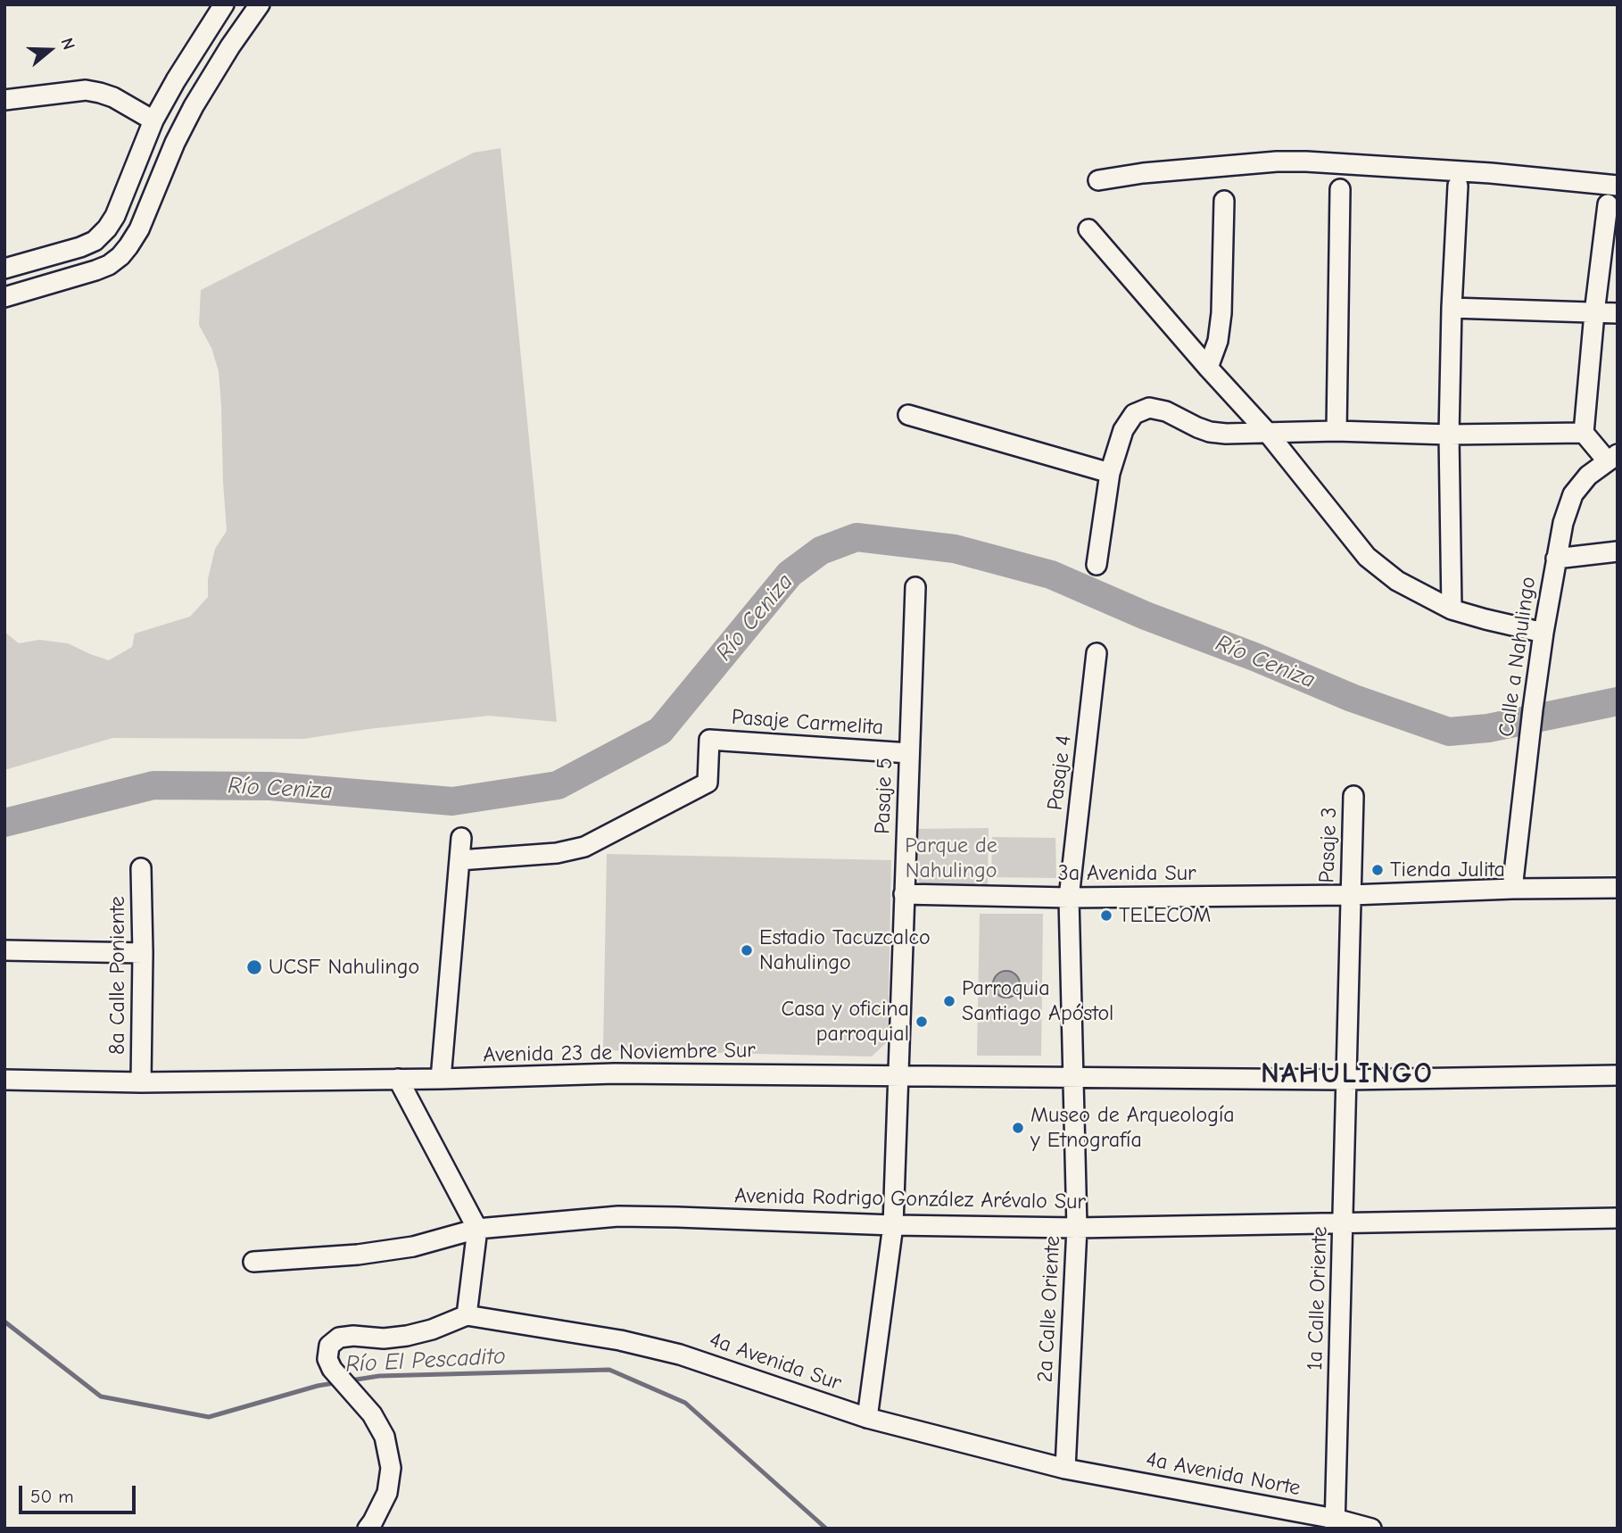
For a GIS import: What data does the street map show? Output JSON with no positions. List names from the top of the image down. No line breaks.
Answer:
{"streets":{"street":["Calle a Nahulingo","Pasaje Carmelita","Pasaje 4","Pasaje 5","Pasaje 3","3a Avenida Sur","8a Calle Poniente","Avenida 23 de Noviembre Sur","Avenida Rodrigo González Arévalo Sur","1a Calle Oriente","2a Calle Oriente","4a Avenida Sur","4a Avenida Norte"]},"crossings":[["Calle a Nahulingo","3a Avenida Sur"],["Pasaje Carmelita","Pasaje 5"],["Pasaje 4","3a Avenida Sur"],["Pasaje 4","Avenida 23 de Noviembre Sur"],["Pasaje 4","2a Calle Oriente"],["Pasaje 5","3a Avenida Sur"],["Pasaje 5","Avenida 23 de Noviembre Sur"],["Pasaje 5","Avenida Rodrigo González Arévalo Sur"],["Pasaje 5","4a Avenida Sur"],["Pasaje 3","3a Avenida Sur"],["Pasaje 3","Avenida 23 de Noviembre Sur"],["Pasaje 3","1a Calle Oriente"],["8a Calle Poniente","Avenida 23 de Noviembre Sur"],["Avenida 23 de Noviembre Sur","1a Calle Oriente"],["Avenida 23 de Noviembre Sur","2a Calle Oriente"],["Avenida Rodrigo González Arévalo Sur","1a Calle Oriente"],["Avenida Rodrigo González Arévalo Sur","2a Calle Oriente"],["1a Calle Oriente","4a Avenida Norte"],["2a Calle Oriente","4a Avenida Sur"],["2a Calle Oriente","4a Avenida Norte"],["4a Avenida Sur","4a Avenida Norte"]],"districts":["NAHULINGO"],"water":["Río Ceniza","Río El Pescadito"],"parks":["Parque de Nahulingo"],"places":["Tienda Julita","TELECOM","Estadio Tacuzcalco Nahulingo","UCSF Nahulingo","Parroquia Santiago Apóstol","Casa y oficina parroquial","Museo de Arqueología y Etnografía"],"scale_bar":"50 m","north":"right"}
